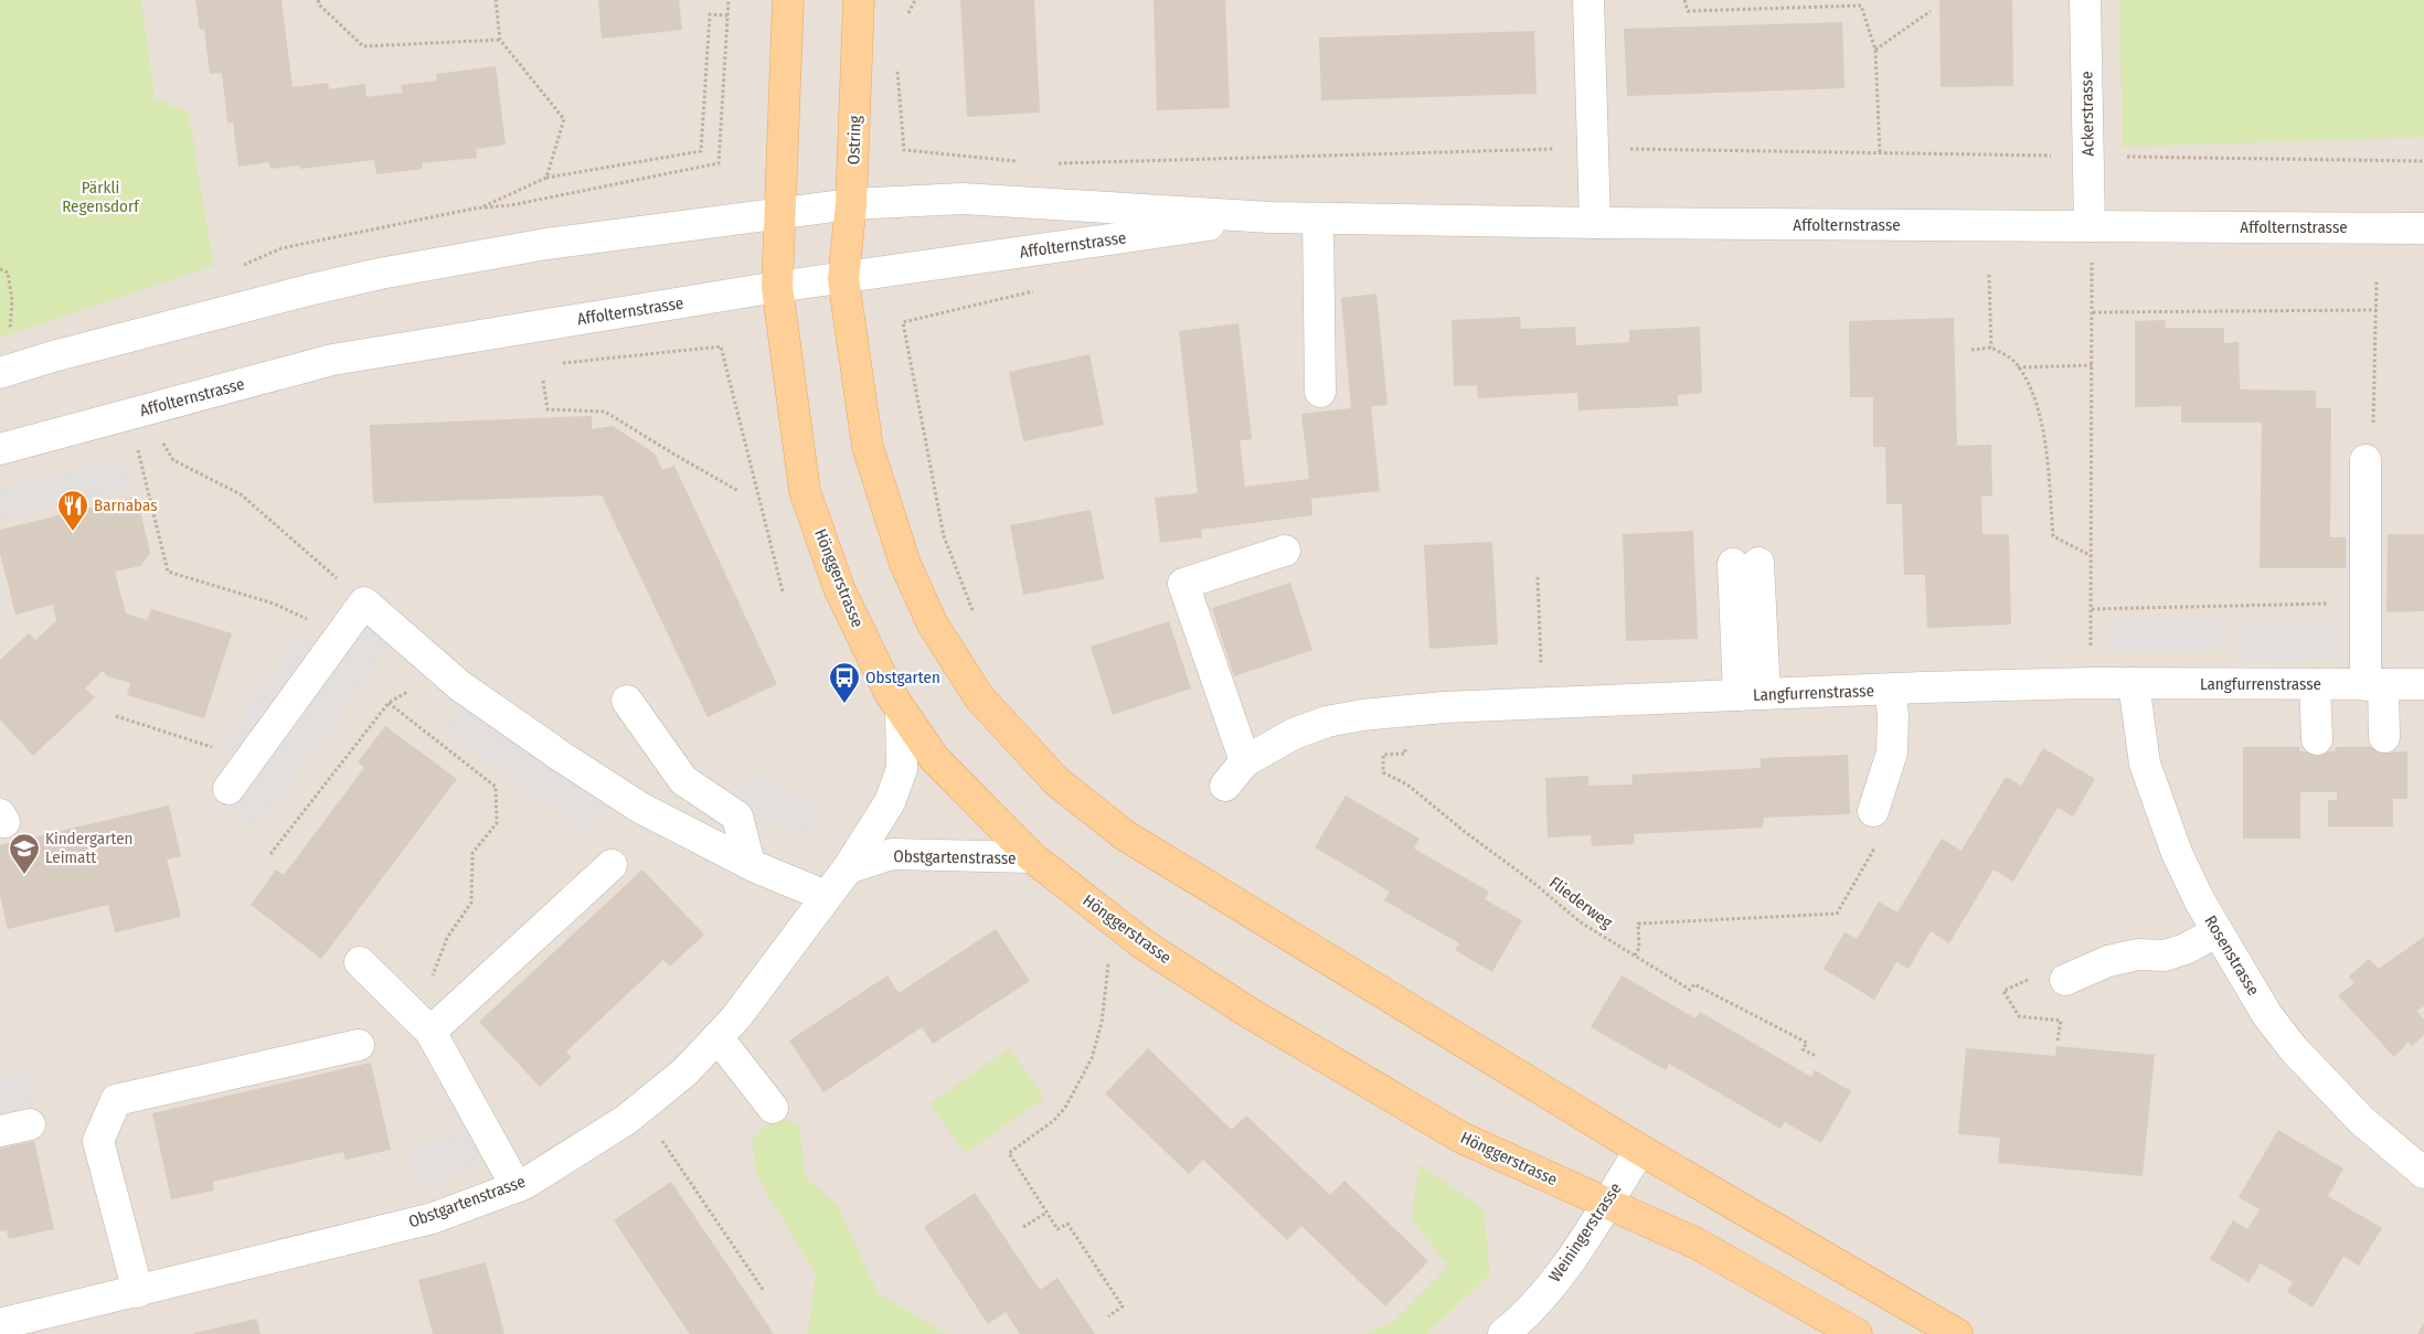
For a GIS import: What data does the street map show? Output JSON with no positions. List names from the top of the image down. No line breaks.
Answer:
{"streets":{"main road":["Ostring","Hönggerstrasse"],"street":["Ackerstrasse","Affolternstrasse","Langfurrenstrasse","Obstgartenstrasse","Rosenstrasse","Weiningerstrasse"],"path":["Fliederweg"]},"crossings":[["Ackerstrasse","Affolternstrasse"],["Ostring","Affolternstrasse"],["Affolternstrasse","Hönggerstrasse"],["Hönggerstrasse","Obstgartenstrasse"],["Hönggerstrasse","Weiningerstrasse"],["Langfurrenstrasse","Rosenstrasse"]],"parks":["Pärkli Regensdorf"],"places":{"restaurant":["Barnabas"],"bus stop":["Obstgarten"],"school or university":["Kindergarten Leimatt"]}}
